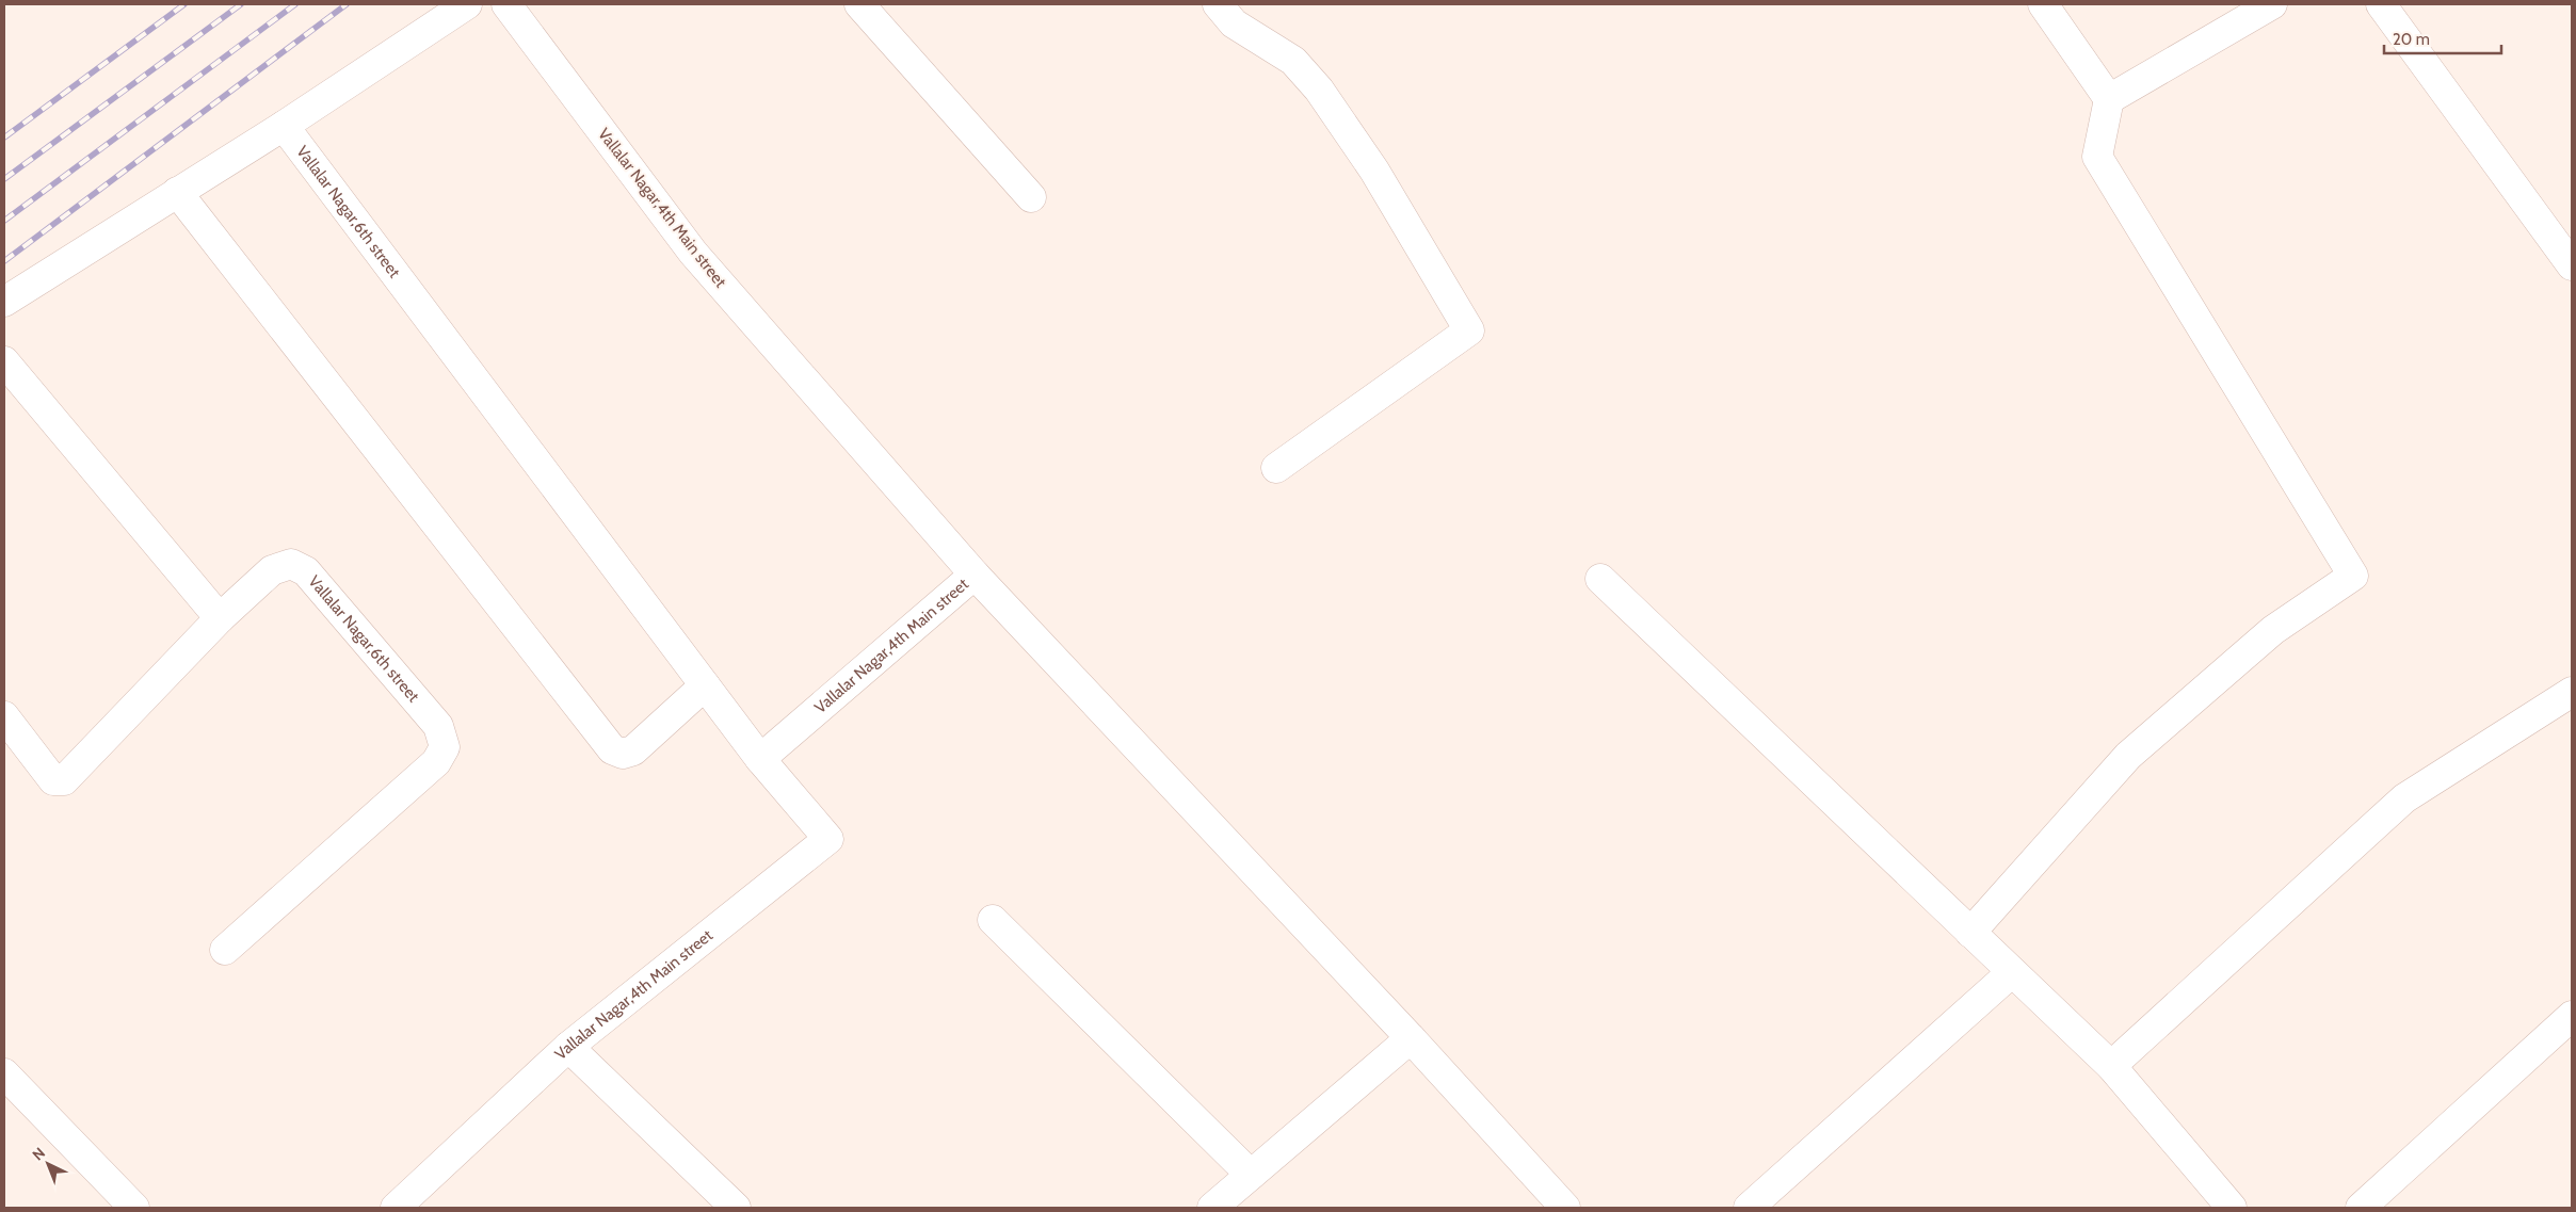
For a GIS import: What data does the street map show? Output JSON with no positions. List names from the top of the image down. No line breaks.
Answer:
{"streets":{"street":["Vallalar Nagar,4th Main street","Vallalar Nagar,6th street"]},"crossings":[["Vallalar Nagar,4th Main street","Vallalar Nagar,6th street"]],"scale_bar":"20 m","north":"top left"}
